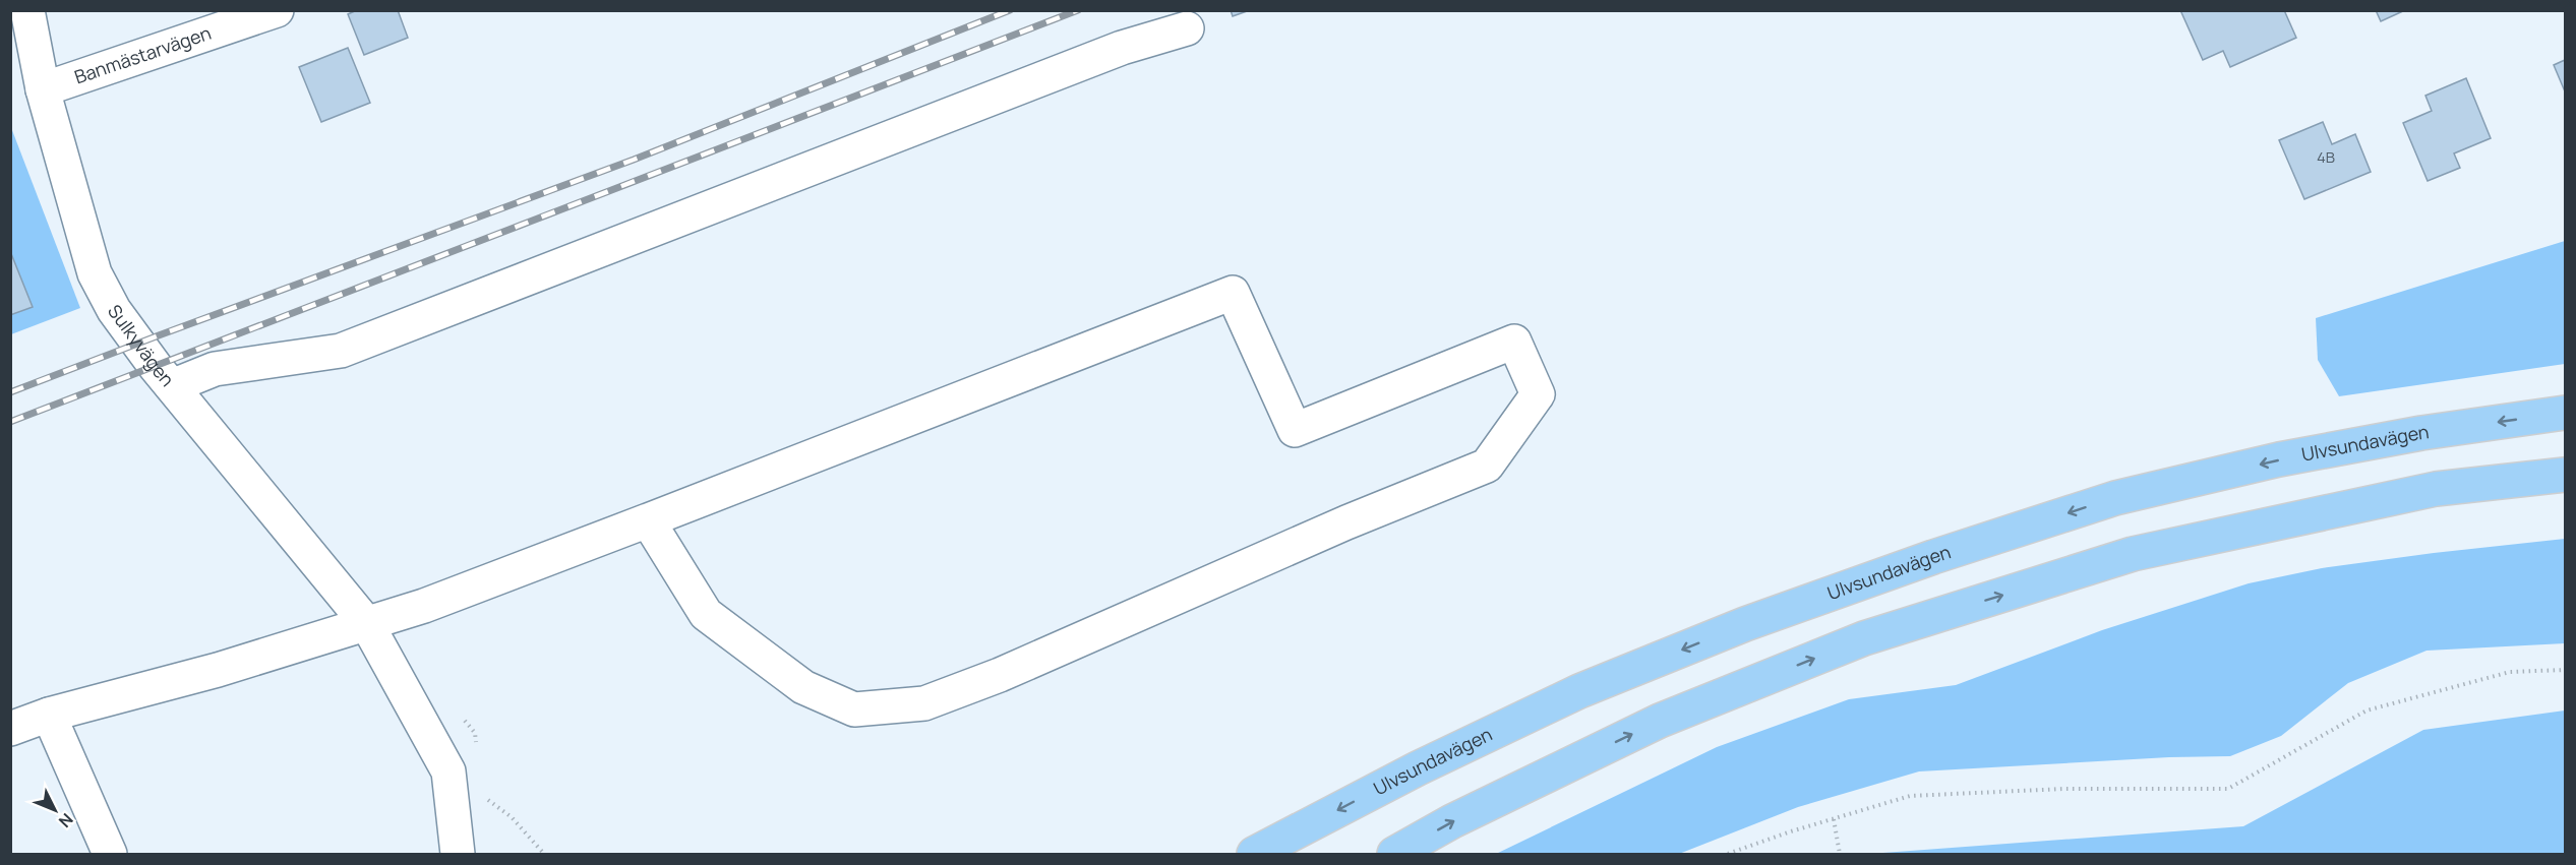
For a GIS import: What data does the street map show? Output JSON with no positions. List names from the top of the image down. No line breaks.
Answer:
{"streets":{"main road":["Ulvsundavägen"],"street":["Banmästarvägen","Sulkyvägen"]},"crossings":[["Banmästarvägen","Sulkyvägen"]],"house_numbers":["4B"],"north":"bottom right"}
